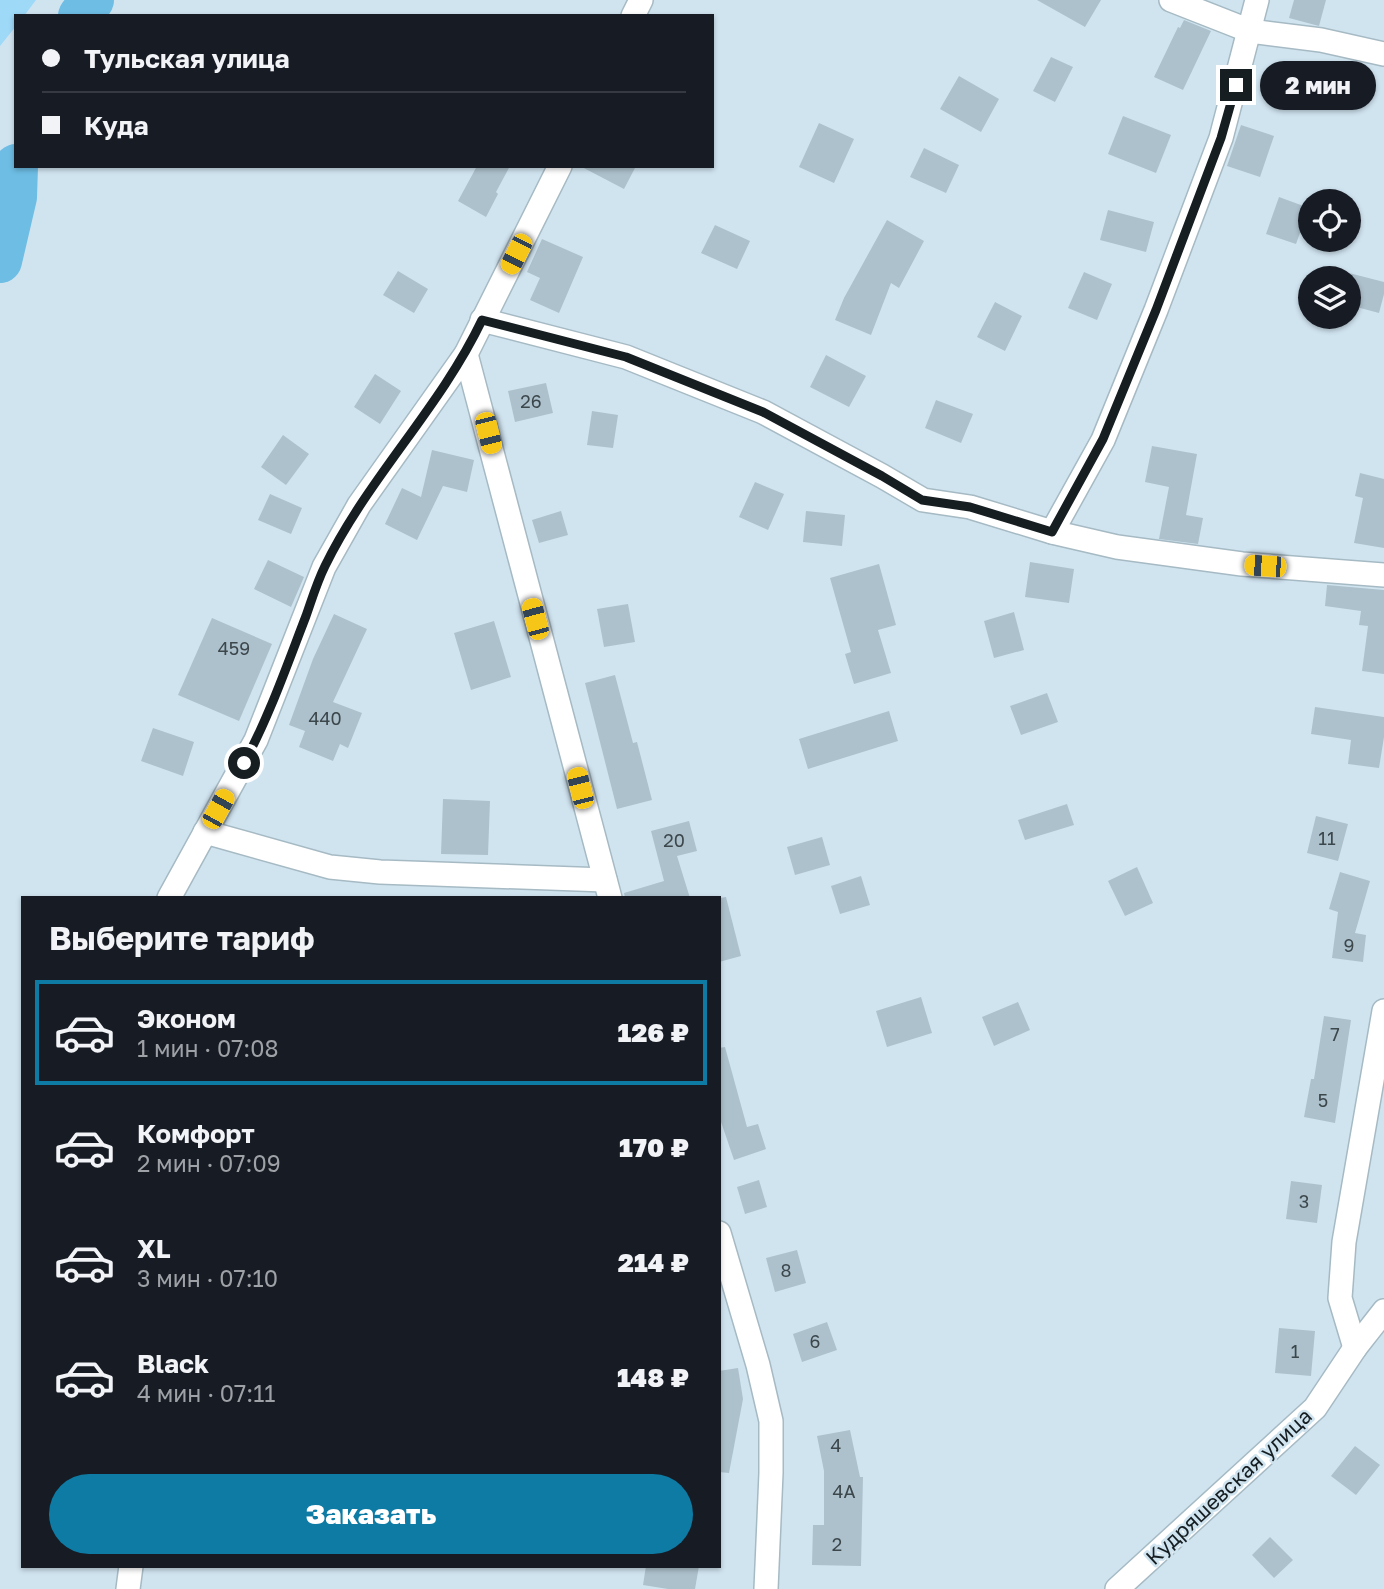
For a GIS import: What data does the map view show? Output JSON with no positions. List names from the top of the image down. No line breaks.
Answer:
{"streets":{"street":["Кудряшевская улица"]},"house_numbers":["26","459","440","11","20","9","7","5","3","8","6","1","4","4А","2"],"page":{"banner":["Тульская улица","Куда"],"bubble":"2 мин","heading":"Выберите тариф","list":[{"name":"Эконом","note":"1 мин · 07:08","value":"126 ₽"},{"name":"Комфорт","note":"2 мин · 07:09","value":"170 ₽"},{"name":"XL","note":"3 мин · 07:10","value":"214 ₽"},{"name":"Black","note":"4 мин · 07:11","value":"148 ₽"}],"buttons":"Заказать"}}
